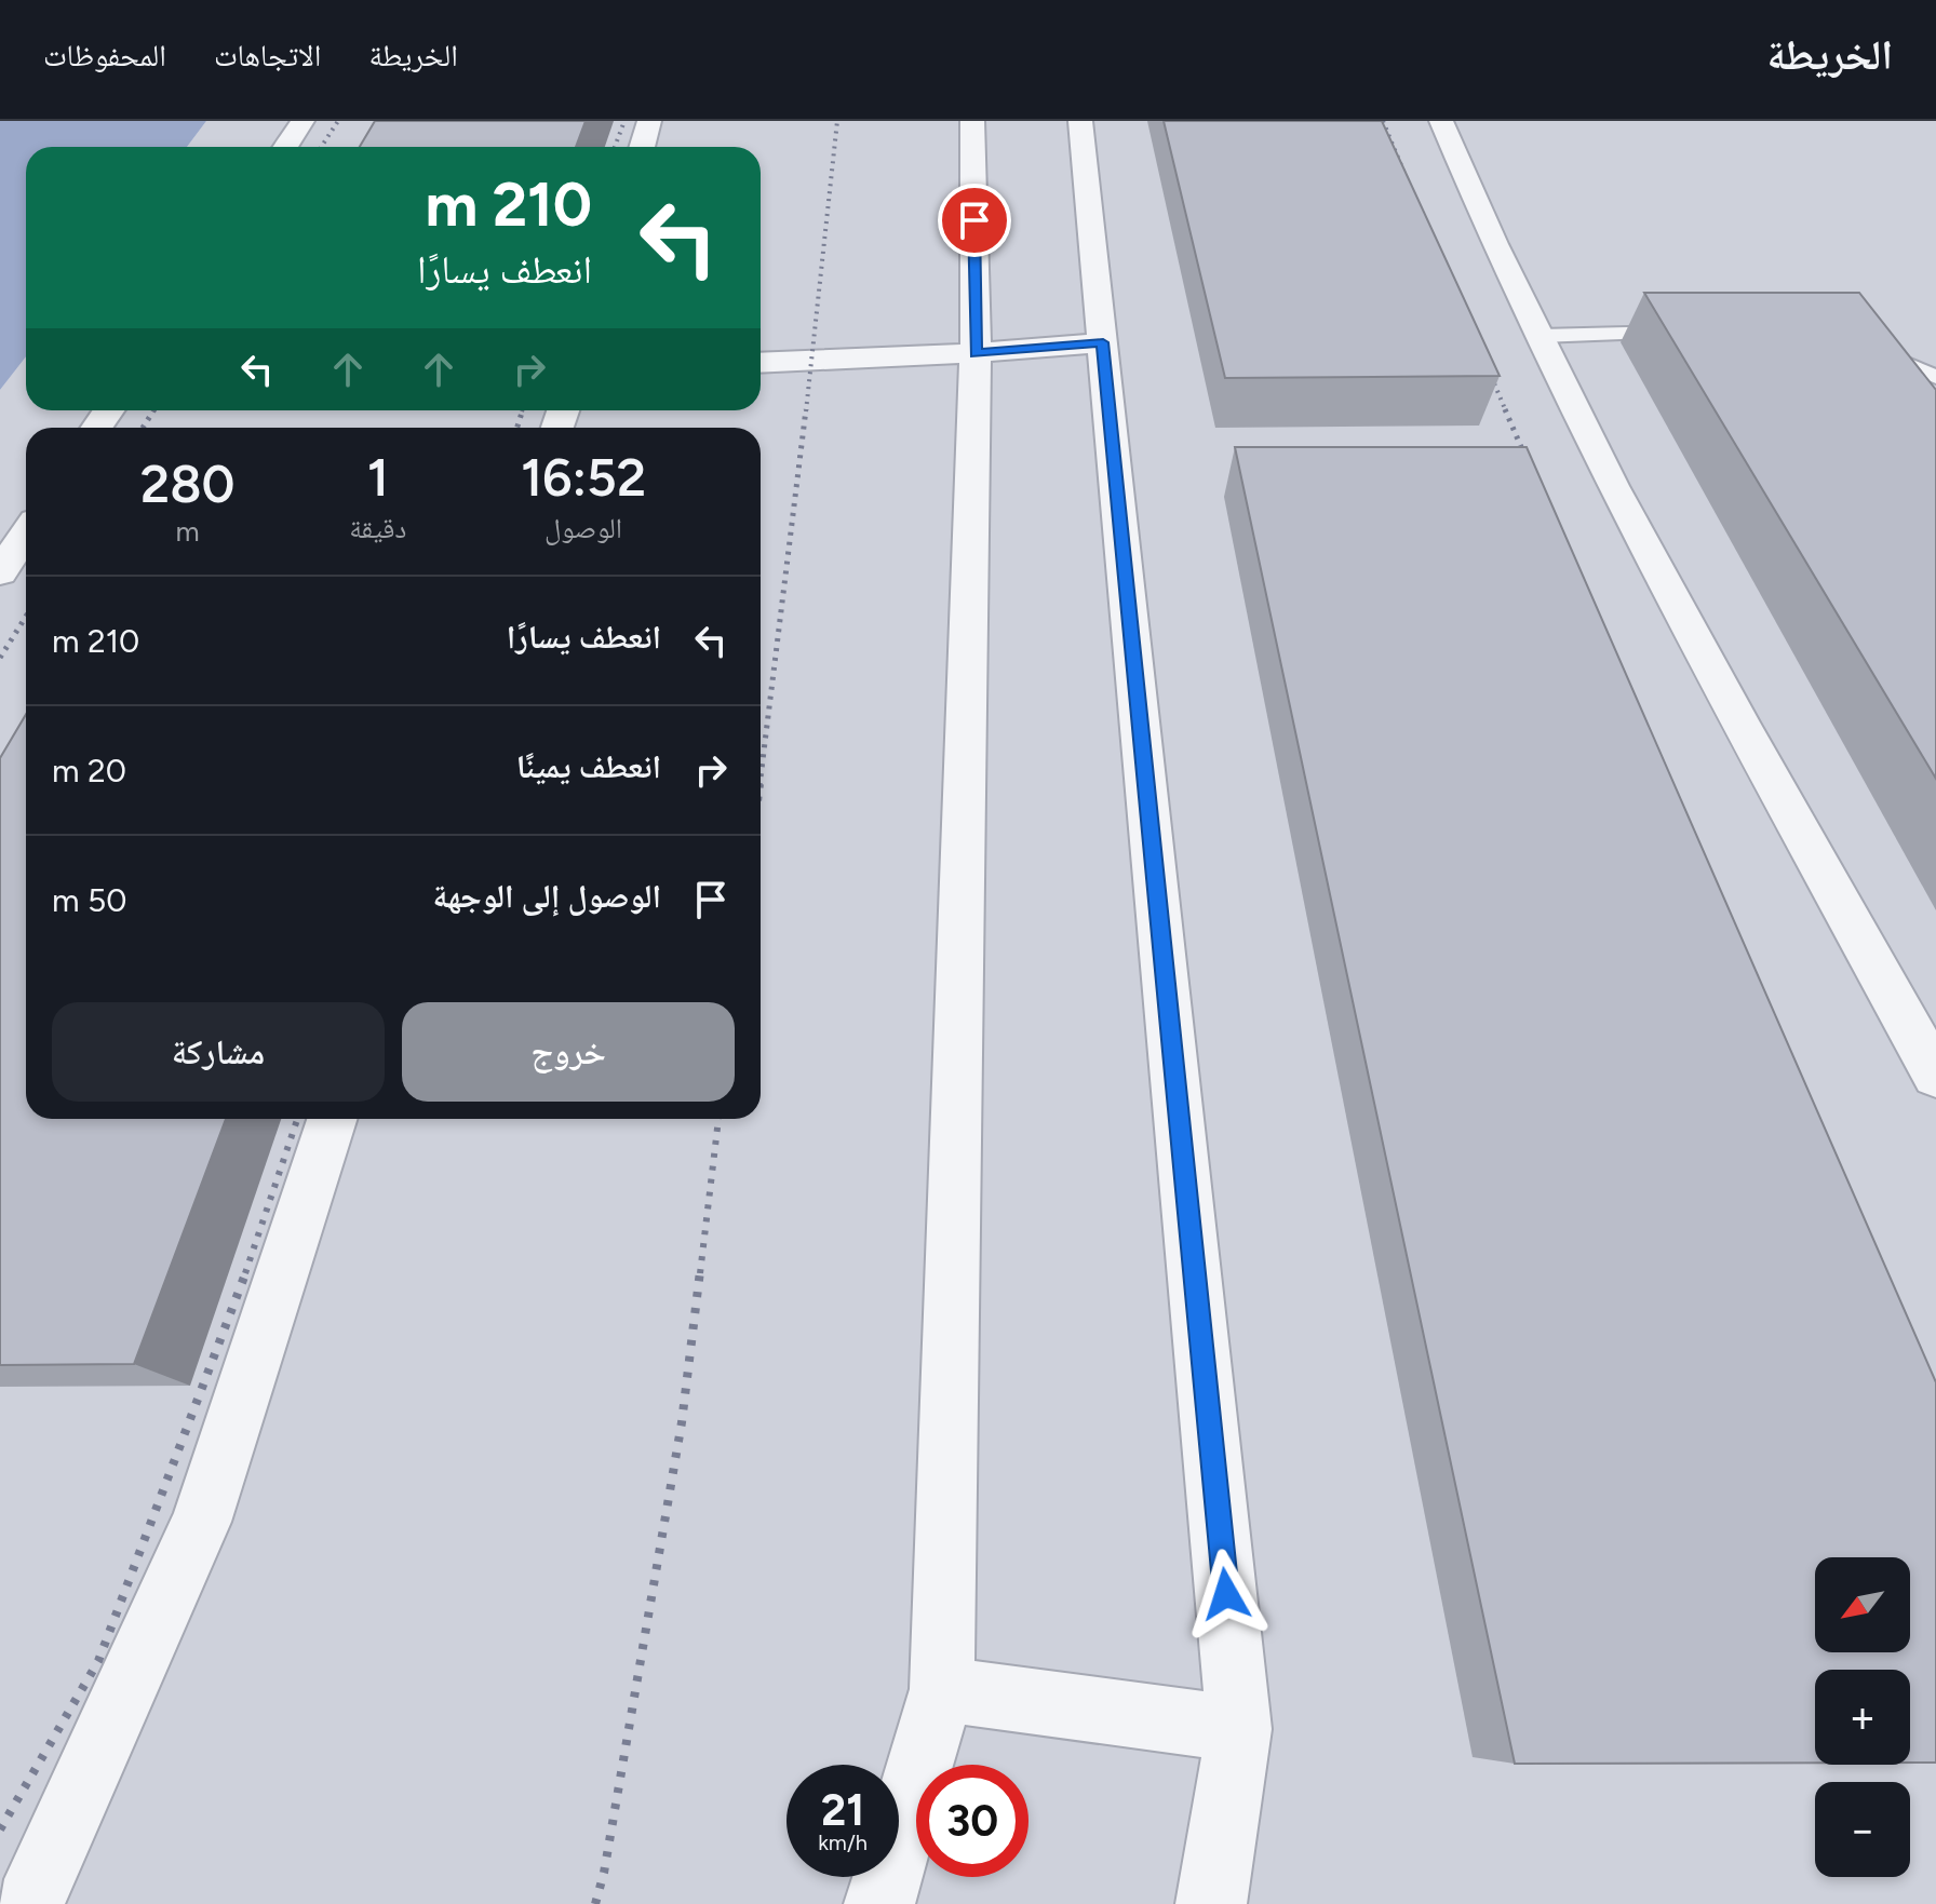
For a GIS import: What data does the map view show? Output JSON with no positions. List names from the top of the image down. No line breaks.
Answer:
{"north":"bottom left","page":{"header":"الخريطة","nav":["الخريطة","الاتجاهات","المحفوظات"],"turn":["210 m","انعطف يسارًا"],"eta":["16:52","الوصول","1","دقيقة","280","m"],"list":[{"name":"انعطف يسارًا","value":"210 m"},{"name":"انعطف يمينًا","value":"20 m"},{"name":"الوصول إلى الوجهة","value":"50 m"}],"buttons":["خروج","مشاركة"],"map_buttons":["+","−"],"speed":"21 km/h","limit":"30"}}
